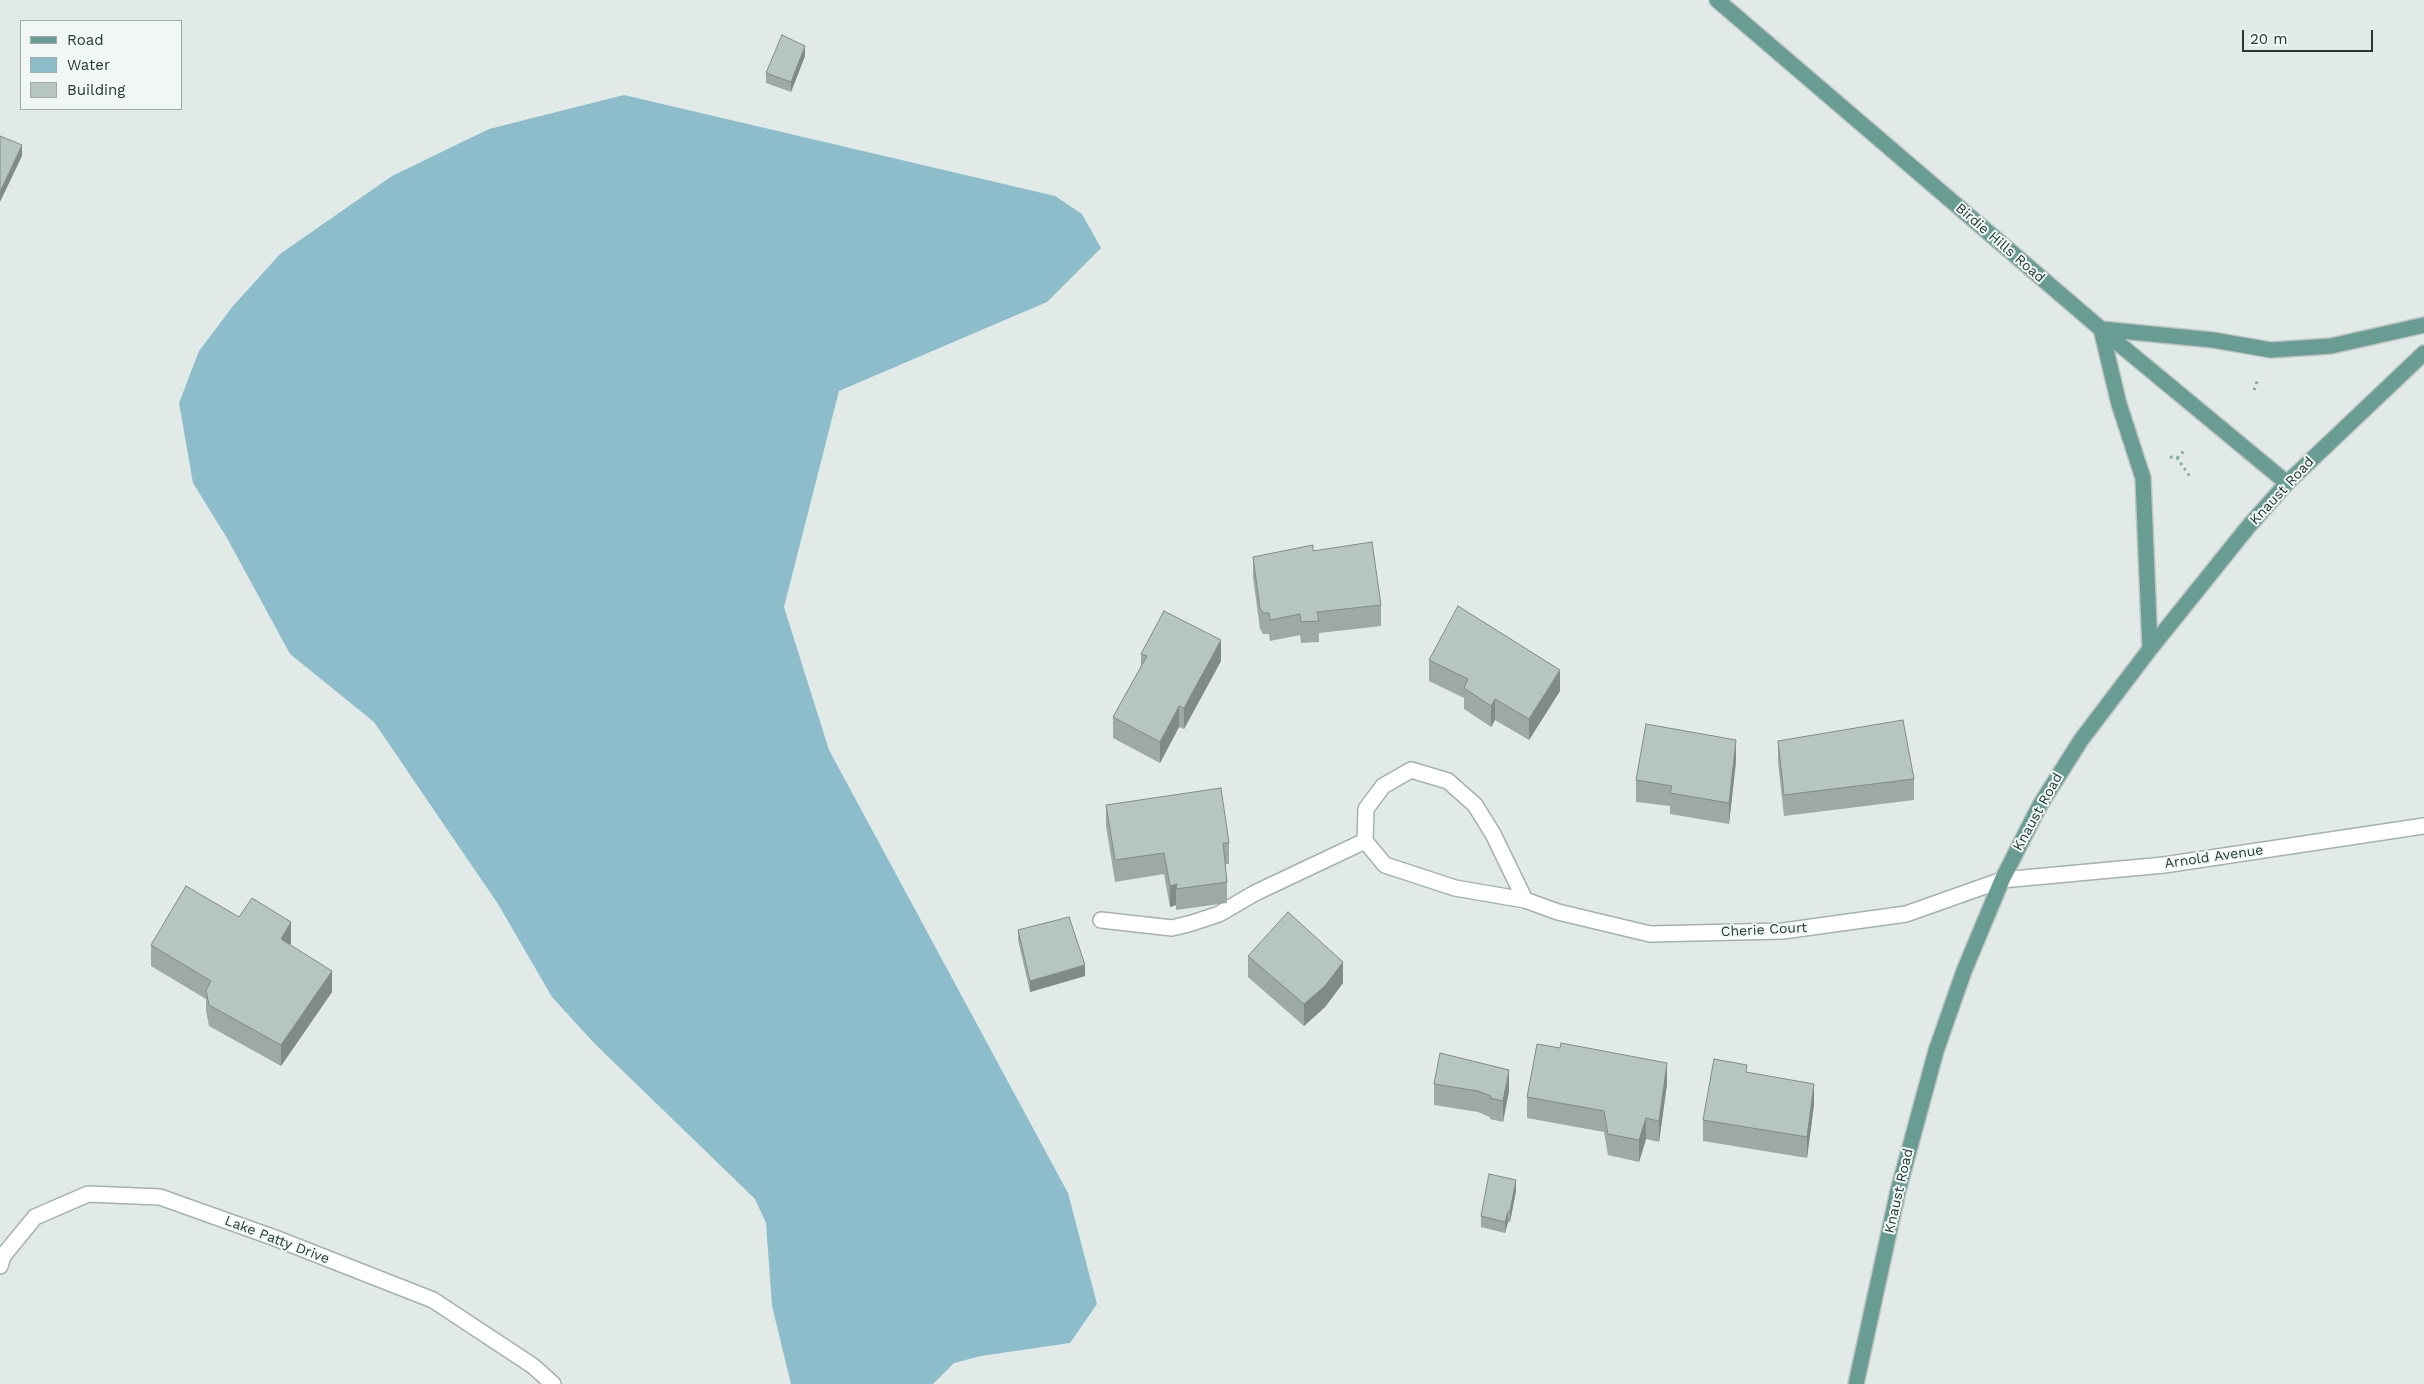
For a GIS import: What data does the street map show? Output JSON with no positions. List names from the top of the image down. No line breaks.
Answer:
{"streets":{"main road":["Birdie Hills Road","Knaust Road"],"street":["Arnold Avenue","Cherie Court","Lake Patty Drive"]},"crossings":[["Birdie Hills Road","Knaust Road"],["Knaust Road","Arnold Avenue"],["Knaust Road","Cherie Court"],["Arnold Avenue","Cherie Court"]],"legend":["Road","Water","Building"],"scale_bar":"20 m"}
